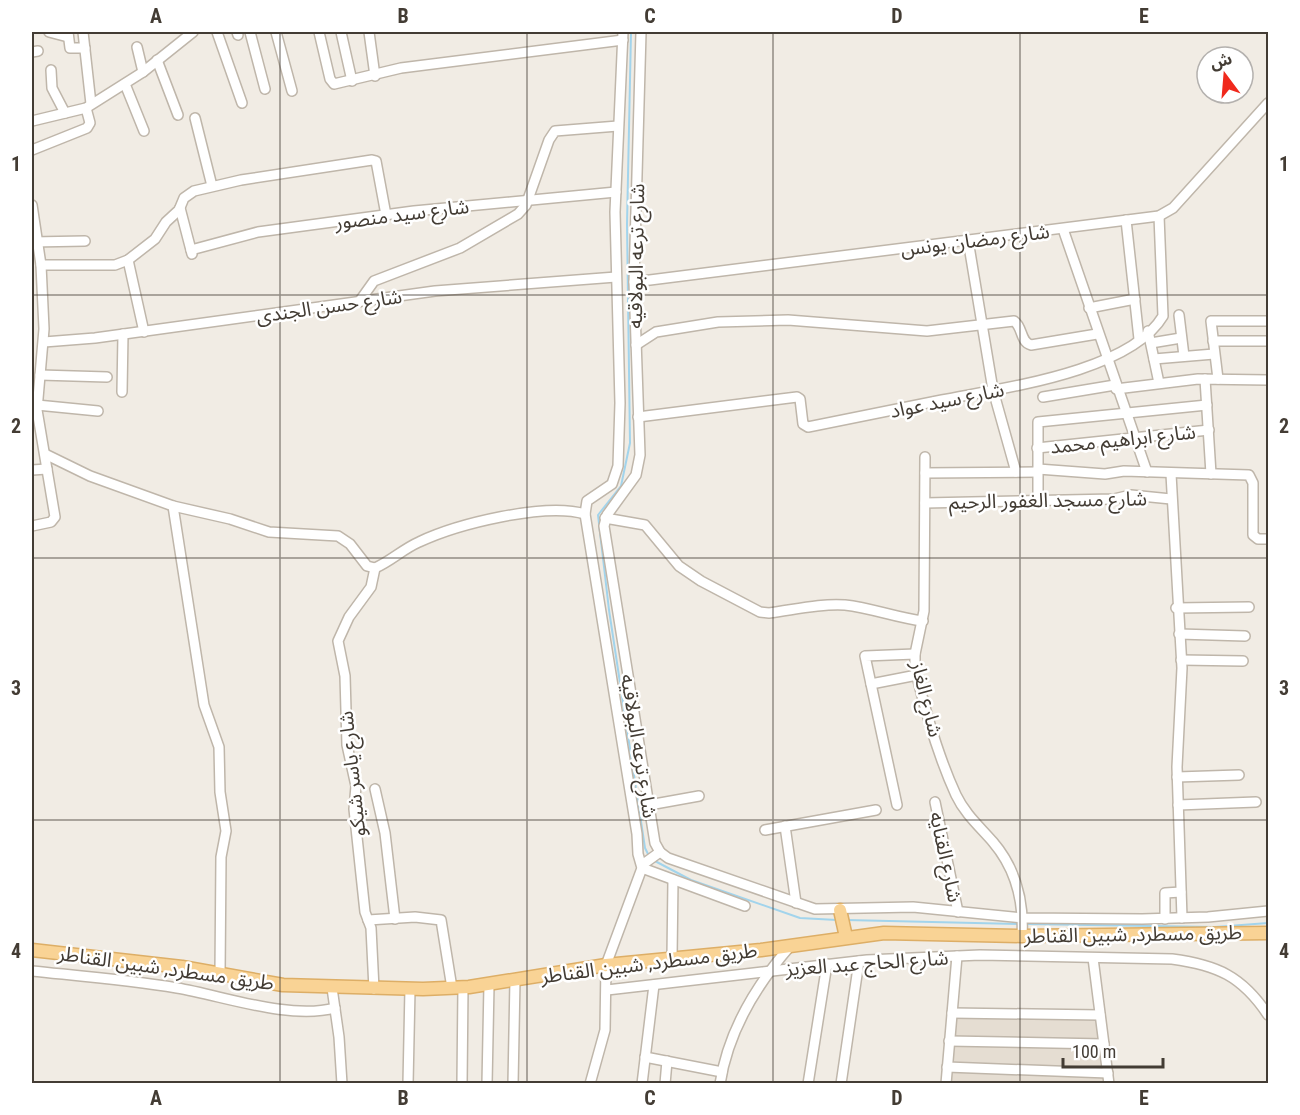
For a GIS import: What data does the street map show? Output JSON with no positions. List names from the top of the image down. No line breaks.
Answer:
{"streets":{"main road":["طريق مسطرد, شبين القناطر"],"street":["شارع سيد منصور","شارع رمضان يونس","شارع ترعه البولاقيه","شارع حسن الجندى","شارع سيد عواد","شارع ابراهيم محمد","شارع مسجد الغفور الرحيم","شارع الغاز","شارع ياسر شيكو","شارع القنايه","شارع الحاج عبد العزيز"]},"crossings":[["شارع سيد منصور","شارع ترعه البولاقيه"],["شارع رمضان يونس","شارع ترعه البولاقيه"],["شارع ترعه البولاقيه","شارع حسن الجندى"],["شارع ترعه البولاقيه","شارع سيد عواد"],["شارع ترعه البولاقيه","طريق مسطرد, شبين القناطر"],["شارع مسجد الغفور الرحيم","شارع الغاز"],["شارع الغاز","طريق مسطرد, شبين القناطر"],["شارع ياسر شيكو","طريق مسطرد, شبين القناطر"]],"scale_bar":"100 m","north":"top","grid":{"columns":["A","B","C","D","E"],"rows":["1","2","3","4"]}}
